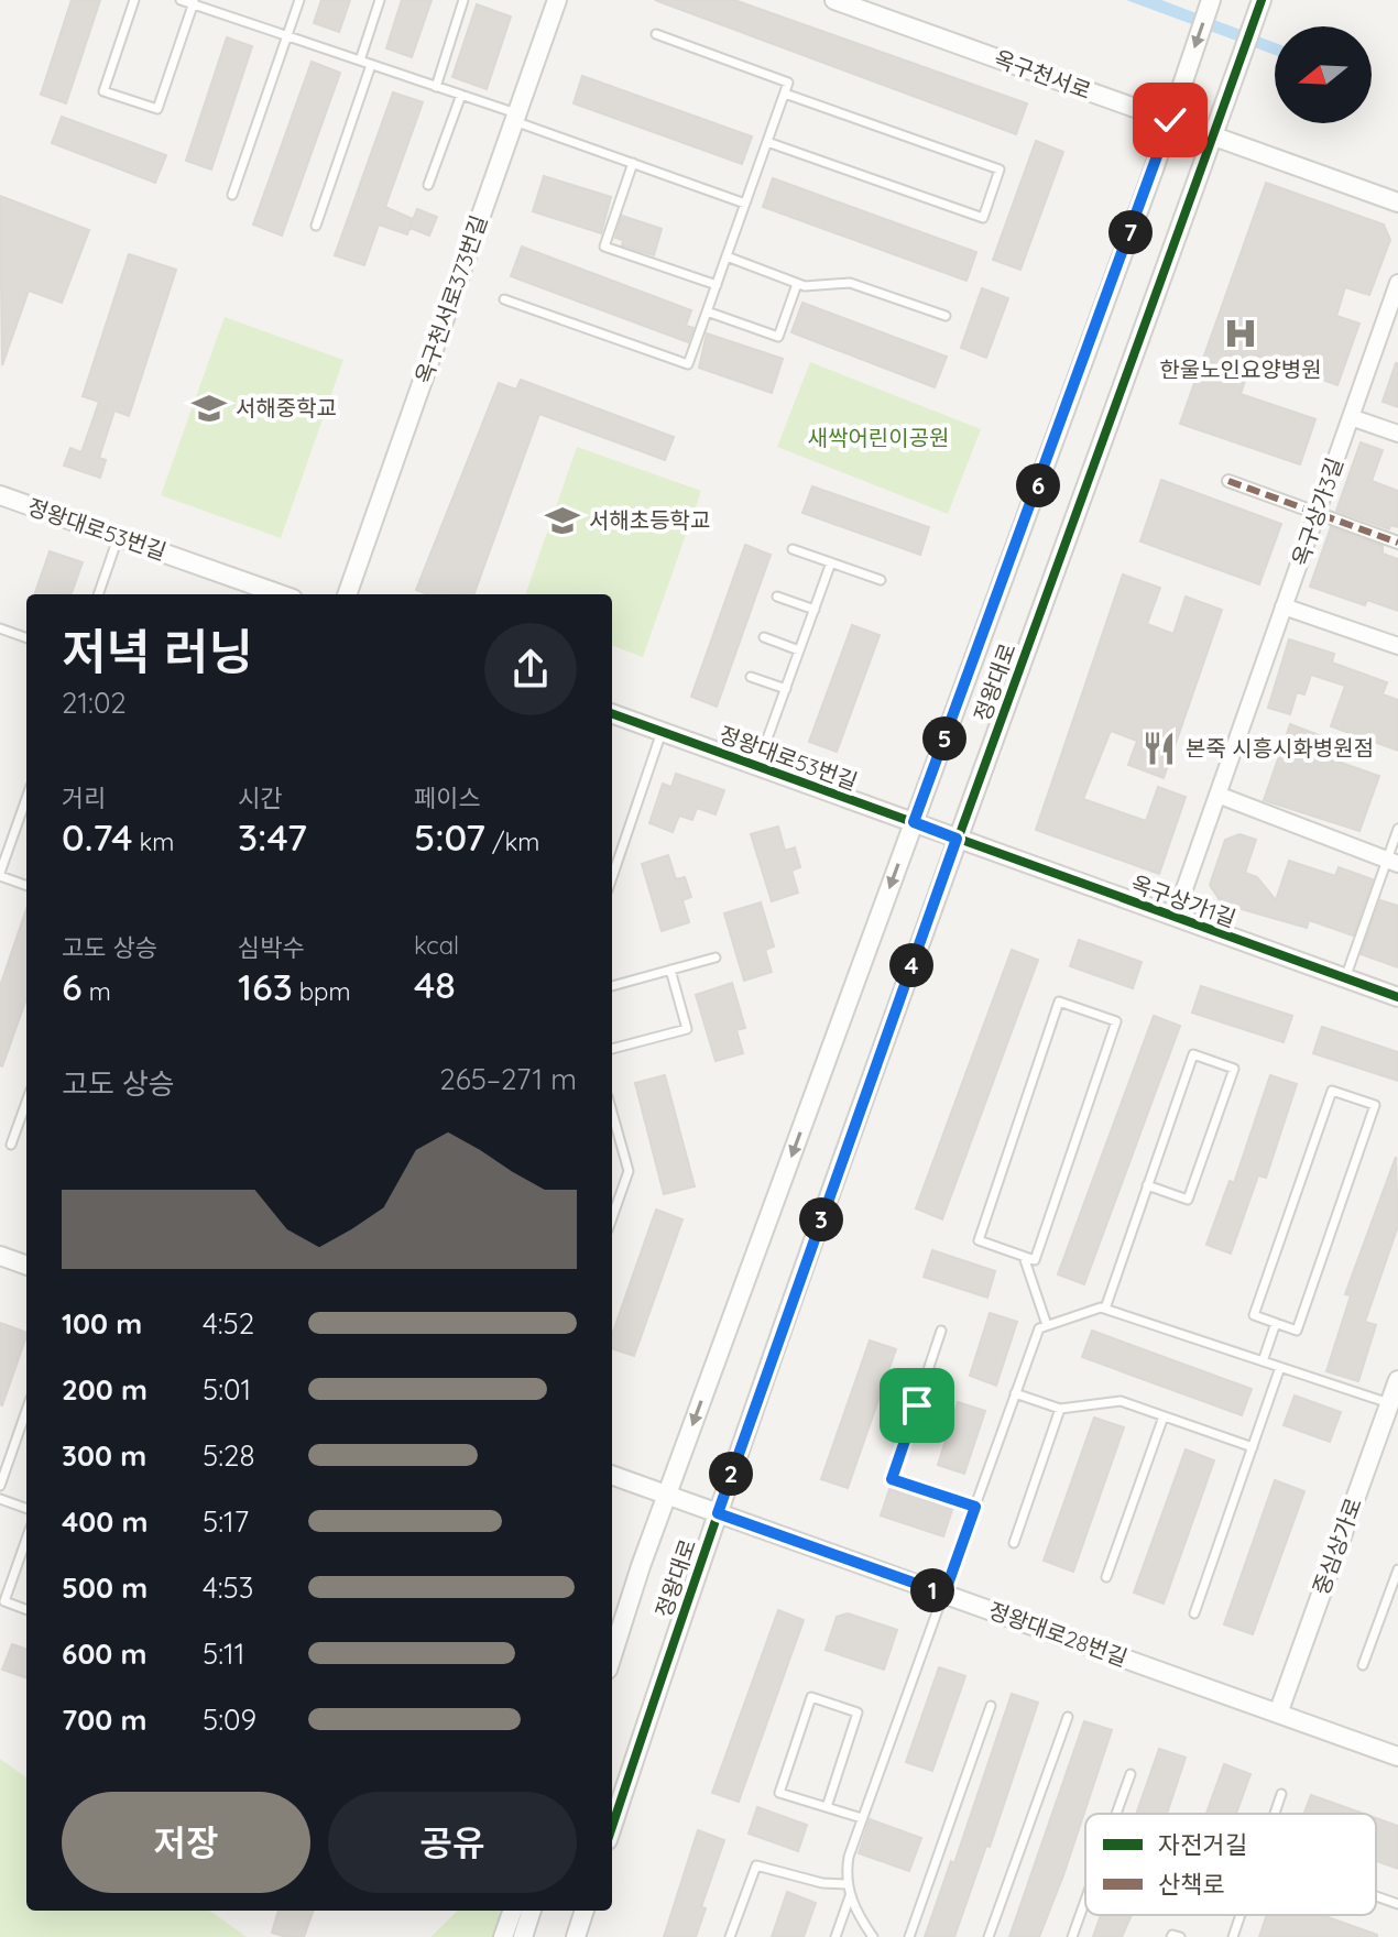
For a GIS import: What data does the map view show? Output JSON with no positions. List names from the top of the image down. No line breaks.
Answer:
{"streets":{"street":["옥구천서로","옥구천서로373번길","옥구상가3길","정왕대로53번길","정왕대로","옥구상가1길","중심상가로","정왕대로28번길"]},"crossings":[["옥구천서로","정왕대로"],["옥구상가3길","옥구상가1길"],["정왕대로53번길","정왕대로"],["정왕대로53번길","옥구상가1길"],["정왕대로","옥구상가1길"],["정왕대로","정왕대로28번길"],["중심상가로","정왕대로28번길"]],"parks":["새싹어린이공원"],"places":{"hospital":["한울노인요양병원"],"school or university":["서해중학교","서해초등학교"],"restaurant":["본죽 시흥시화병원점"]},"legend":["자전거길","산책로"],"north":"left","page":{"pins":["7","6","5","4","3","2","1"],"heading":["저녁 러닝","21:02"],"stats":[["거리","0.74 km"],["시간","3:47"],["페이스","5:07 /km"],["고도 상승","6 m"],["심박수","163 bpm"],["kcal","48"]],"chart":["고도 상승","265–271 m"],"list":[{"name":"100 m","note":"4:52"},{"name":"200 m","note":"5:01"},{"name":"300 m","note":"5:28"},{"name":"400 m","note":"5:17"},{"name":"500 m","note":"4:53"},{"name":"600 m","note":"5:11"},{"name":"700 m","note":"5:09"}],"buttons":["저장","공유"]}}
